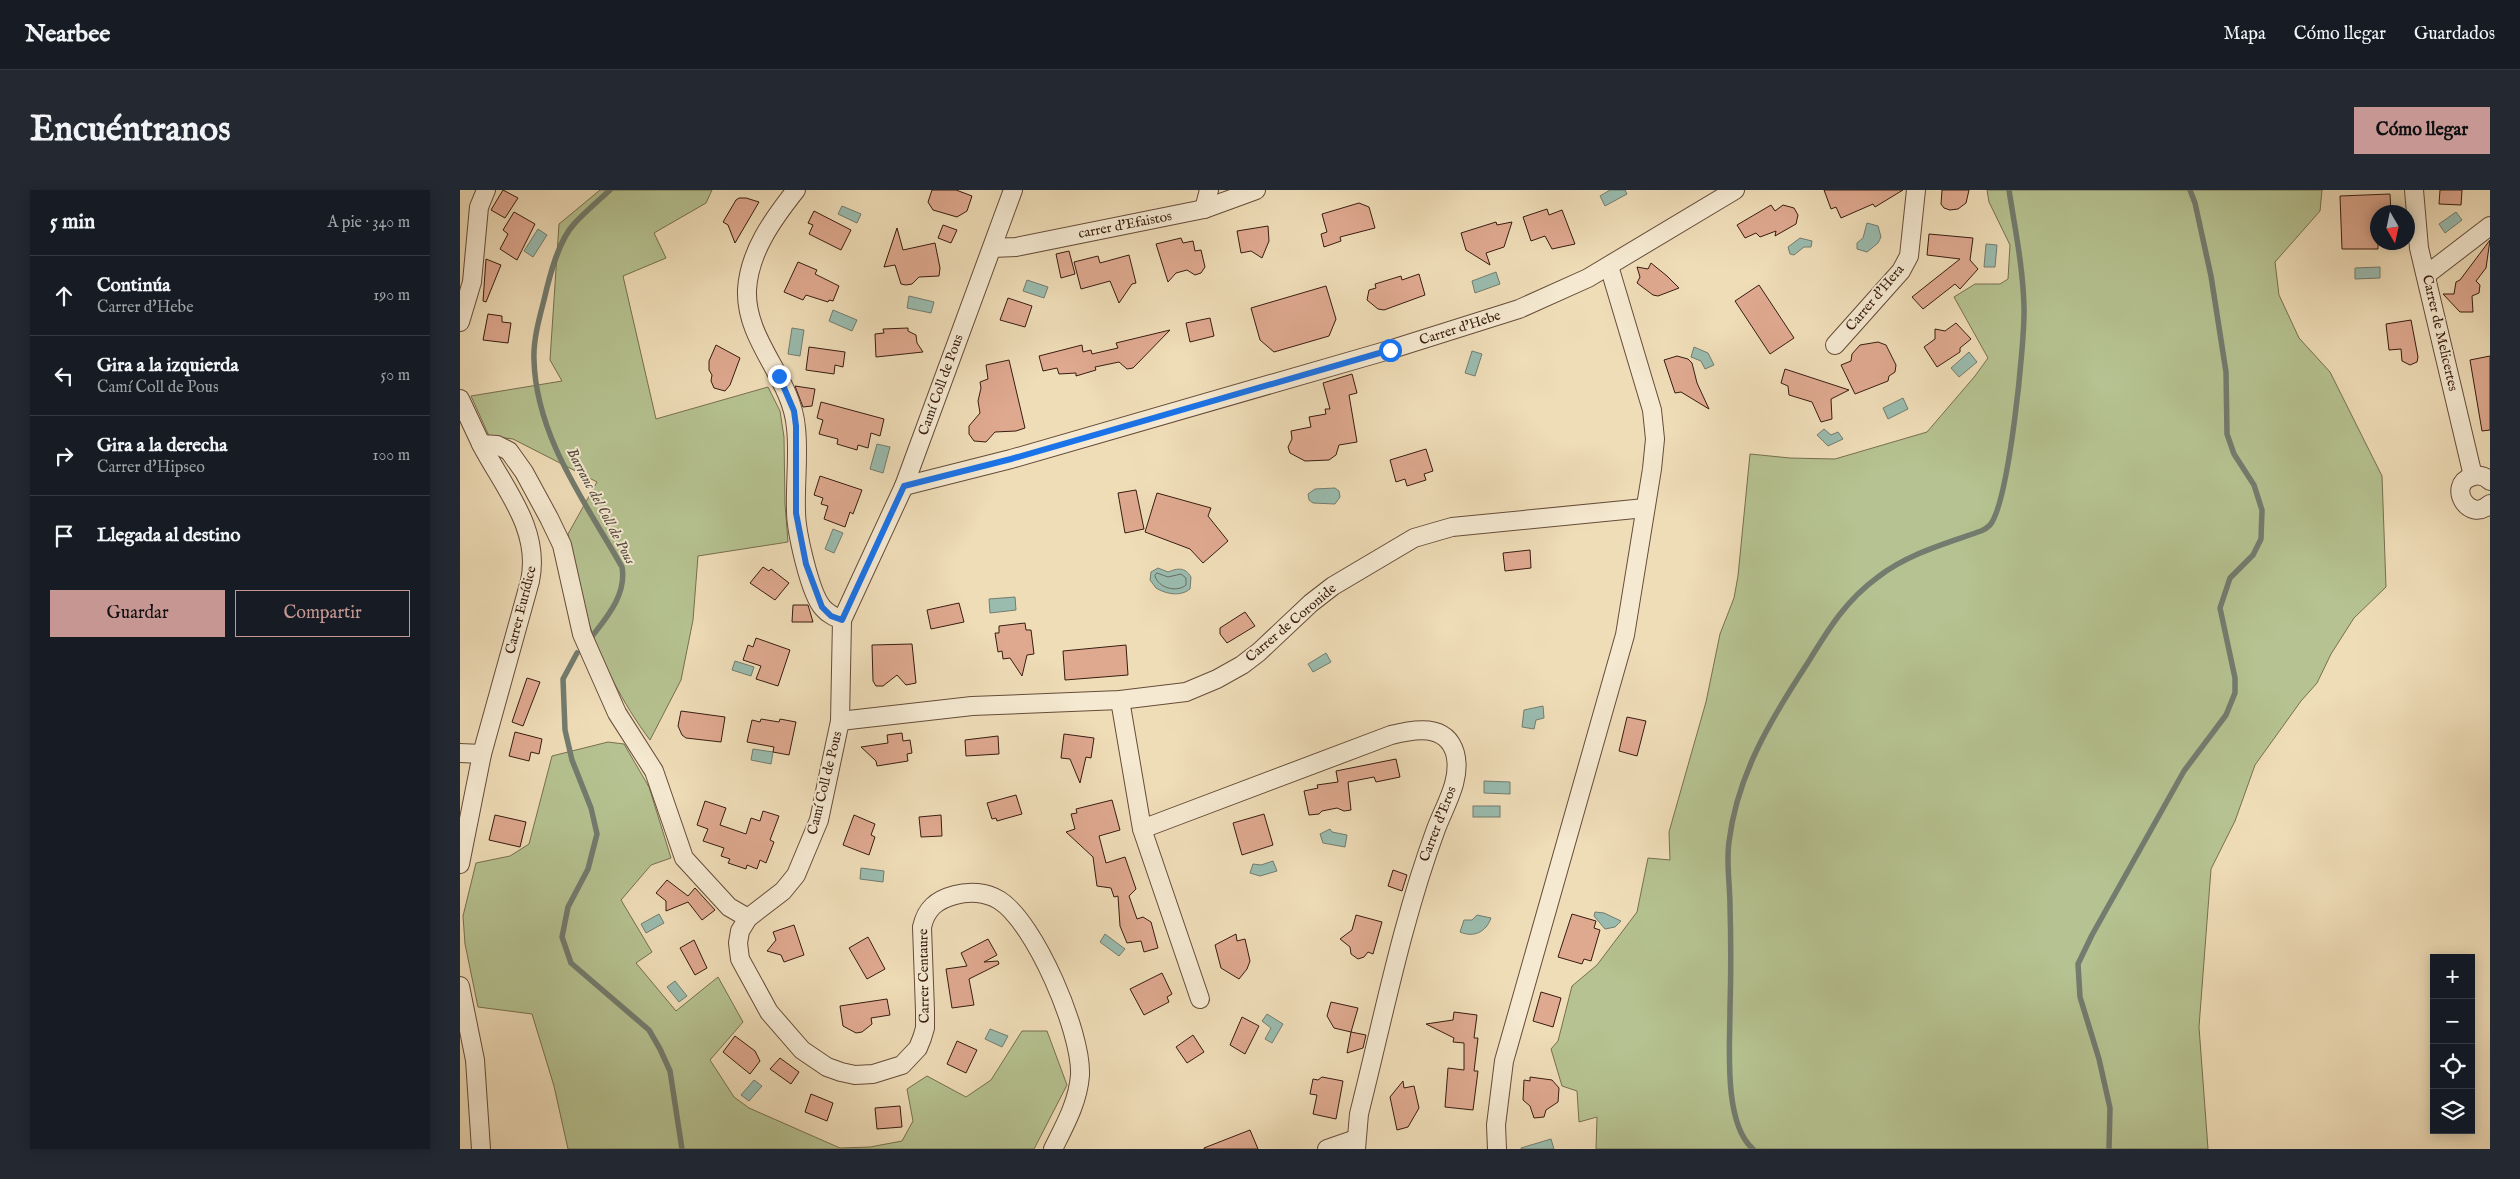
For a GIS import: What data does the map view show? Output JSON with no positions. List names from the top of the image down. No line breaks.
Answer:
{"streets":{"street":["carrer d'Efaistos","Carrer d'Hera","Carrer d'Hebe","Carrer de Melicertes","Camí Coll de Pous","Carrer Eurídice","Carrer de Coronide","Carrer d'Eros","Carrer Centaure"]},"crossings":[["carrer d'Efaistos","Camí Coll de Pous"],["Carrer d'Hebe","Camí Coll de Pous"],["Camí Coll de Pous","Carrer de Coronide"],["Camí Coll de Pous","Carrer Centaure"]],"water":["Barranc del Coll de Pous"],"north":"bottom","page":{"header":"Nearbee","nav":["Mapa","Cómo llegar","Guardados"],"buttons":["Cómo llegar",["Guardar","Compartir"]],"title":"Encuéntranos","heading":["5 min","A pie · 340 m"],"list":[["Continúa","Carrer d'Hebe","190 m"],["Gira a la izquierda","Camí Coll de Pous","50 m"],["Gira a la derecha","Carrer d'Hipseo","100 m"],"Llegada al destino"],"map_buttons":["+","−"]}}
